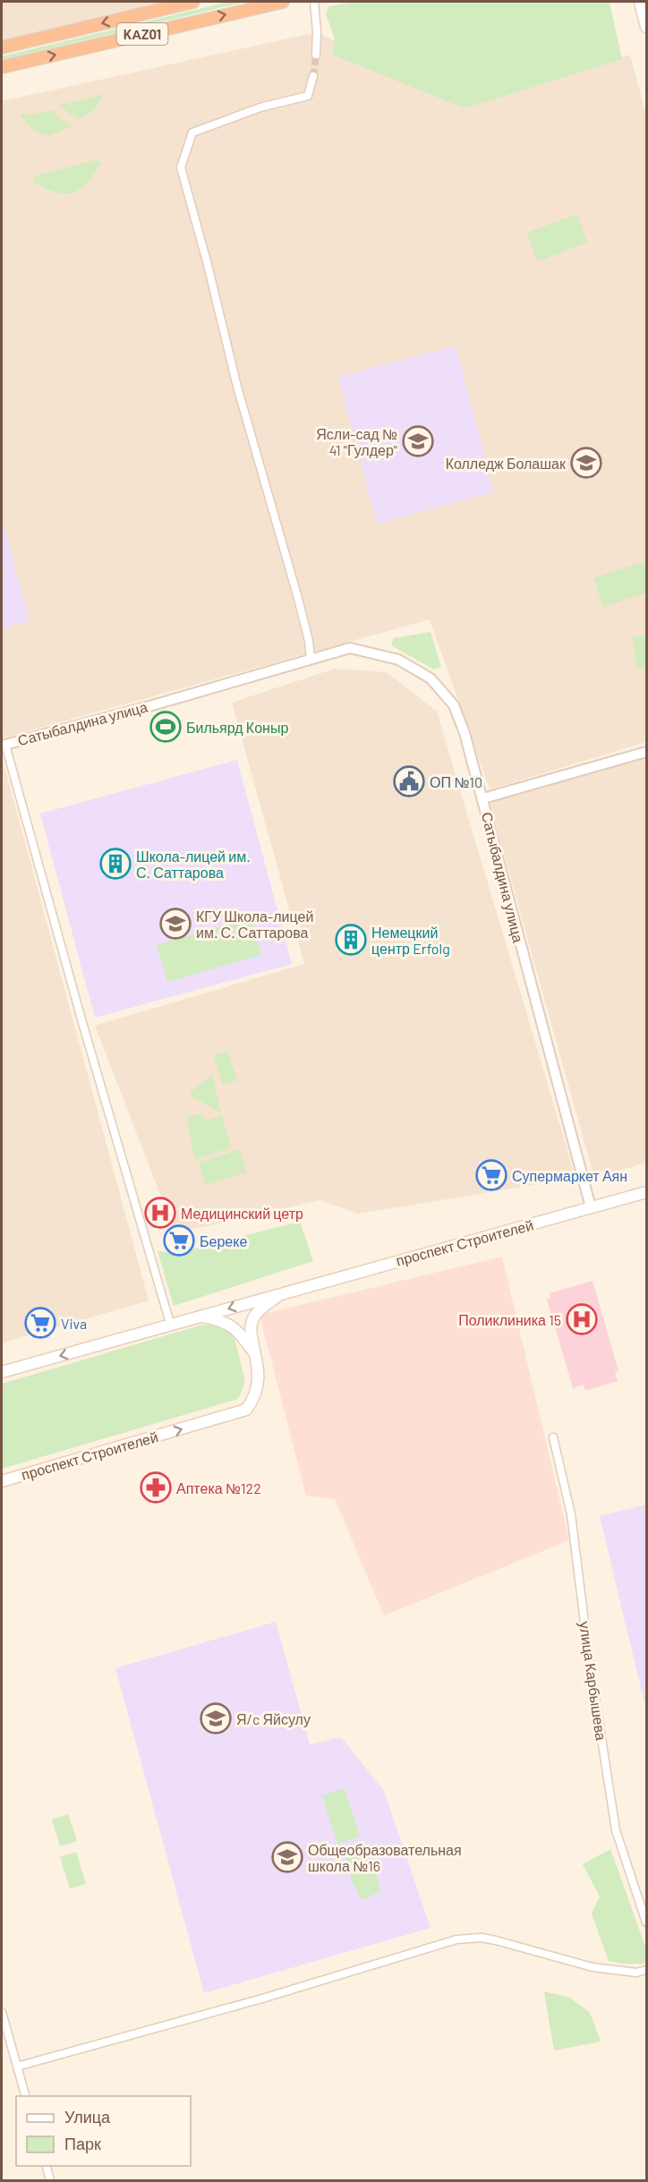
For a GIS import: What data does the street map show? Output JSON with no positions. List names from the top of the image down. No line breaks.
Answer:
{"streets":{"highway":["KАZ01"],"main road":["проспект Строителей"],"street":["Сатыбалдина улица","улица Карбышева"]},"crossings":[["Сатыбалдина улица","проспект Строителей"]],"places":{"school or university":["Ясли-сад № 41 \"Гулдер\"","Колледж Болашак","КГУ Школа-лицей им. С. Саттарова","Я/c Яйсулу","Общеобразовательная школа №16"],"sports":["Бильярд Коныр"],"public building":["ОП №10"],"building":["Школа-лицей им. С. Саттарова","Немецкий центр Erfolg"],"supermarket":["Супермаркет Аян","Береке","Viva"],"hospital":["Медицинский цетр","Поликлиника 15"],"pharmacy":["Аптека №122"]},"legend":["Улица","Парк"]}
